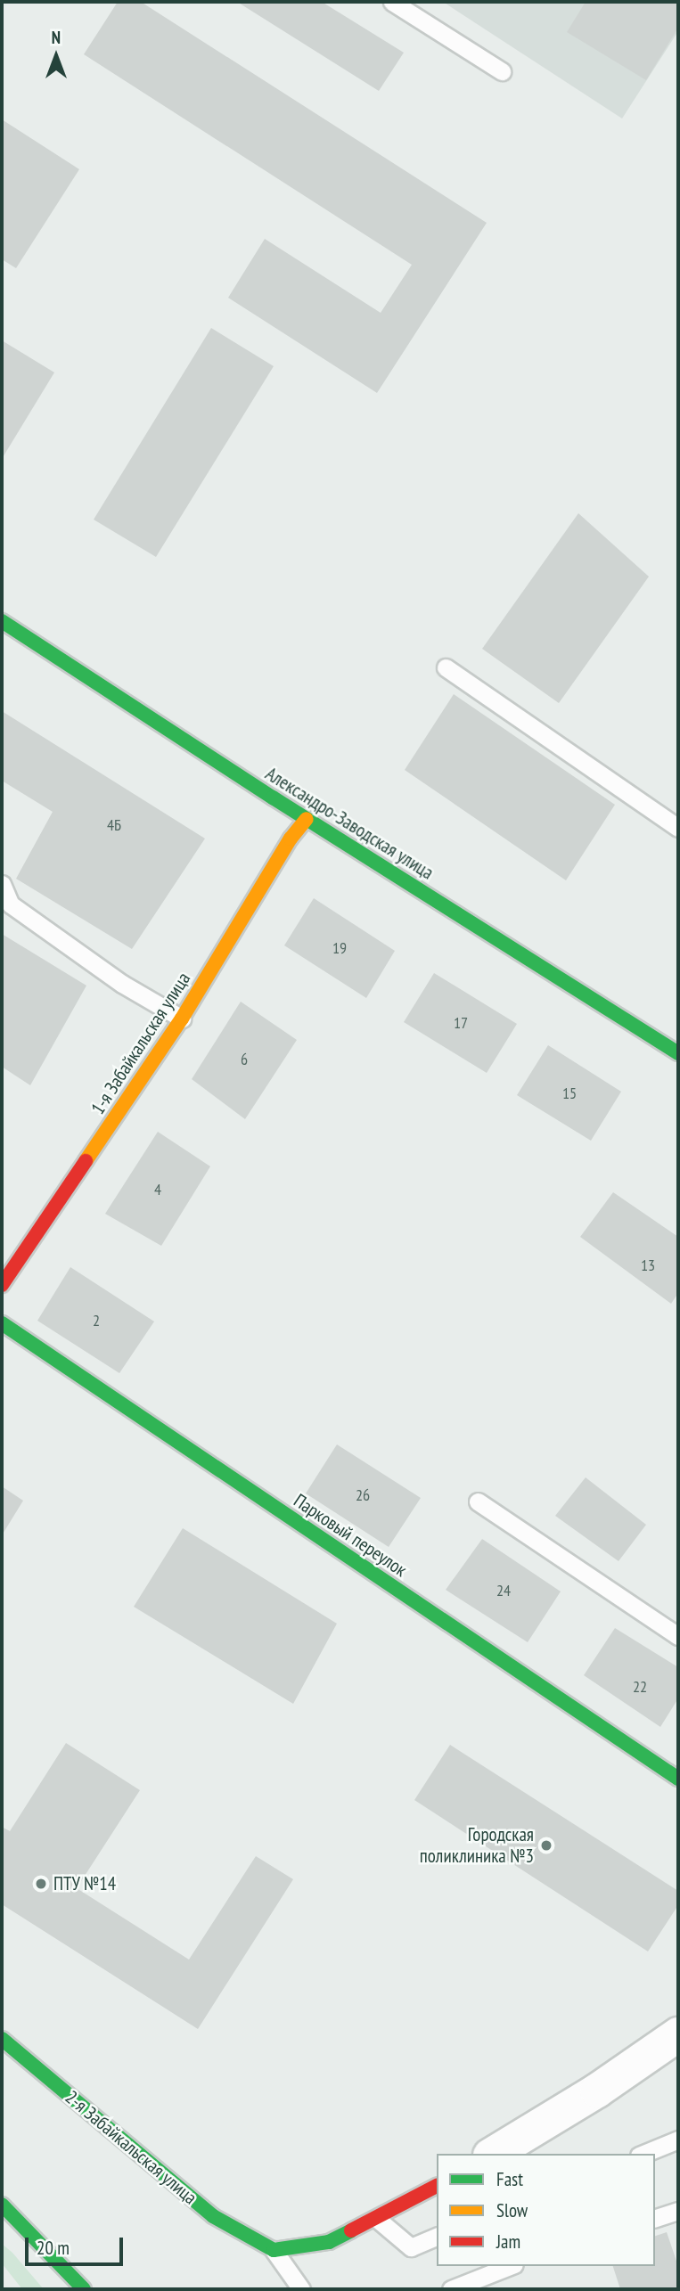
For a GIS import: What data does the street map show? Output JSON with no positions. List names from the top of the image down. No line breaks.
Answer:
{"streets":{"street":["Александро-Заводская улица","1-я Забайкальская улица","Парковый переулок","2-я Забайкальская улица"]},"crossings":[["Александро-Заводская улица","1-я Забайкальская улица"]],"places":["Городская поликлиника №3","ПТУ №14"],"house_numbers":["4Б","19","17","6","15","4","13","2","26","24","22"],"legend":["Fast","Slow","Jam"],"scale_bar":"20 m","north":"top"}
